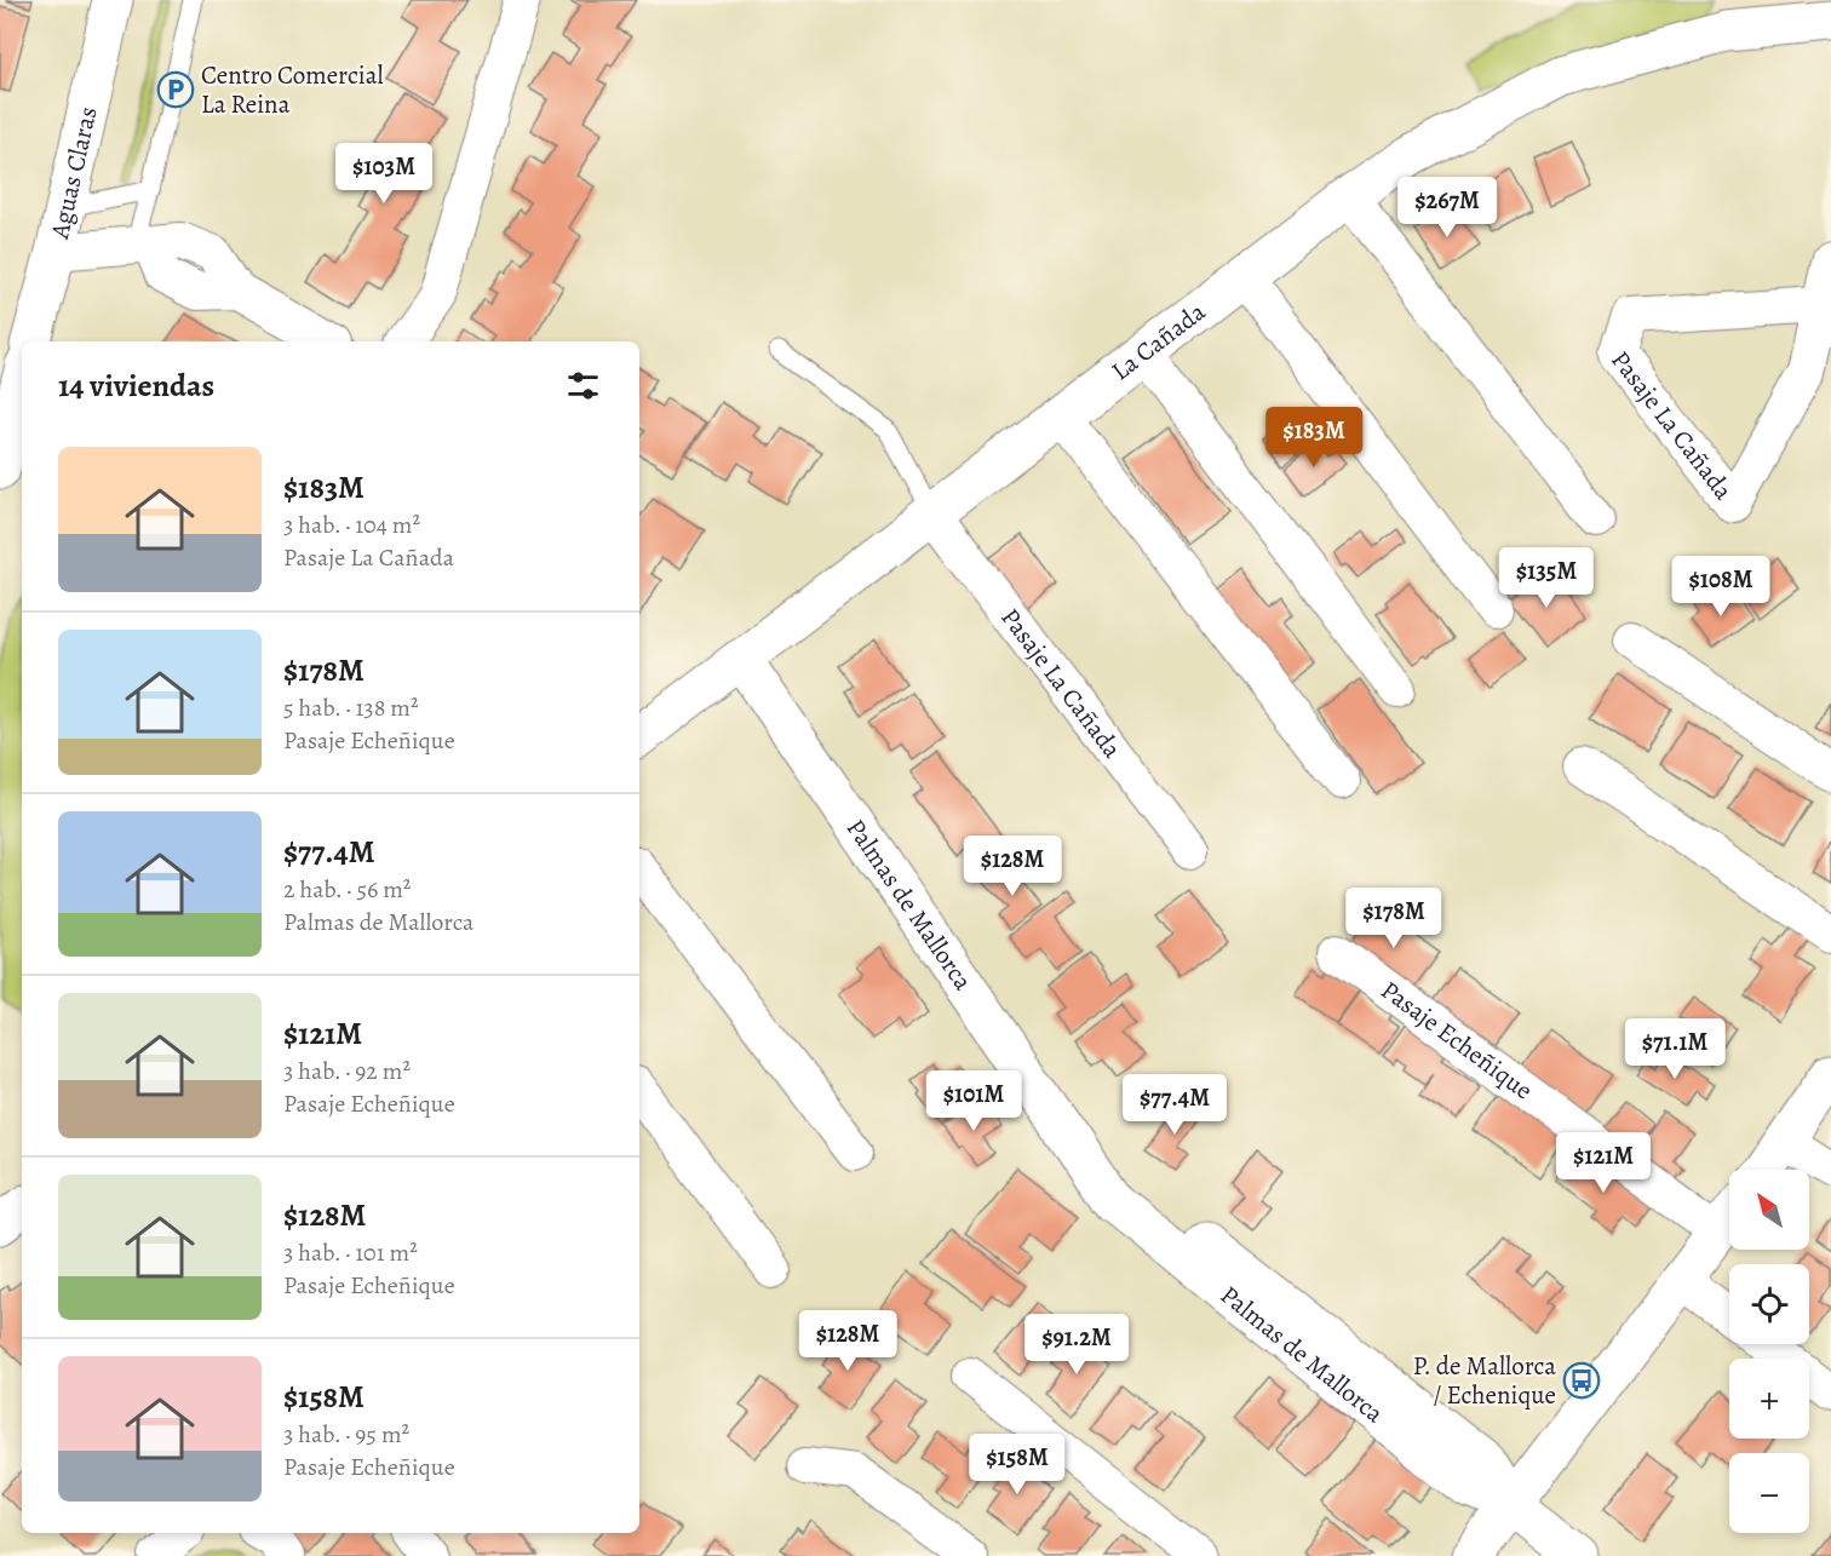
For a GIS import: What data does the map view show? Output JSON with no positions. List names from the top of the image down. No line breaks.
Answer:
{"streets":{"street":["Aguas Claras","La Cañada","Pasaje La Cañada","Palmas de Mallorca","Pasaje Echeñique"]},"crossings":[["La Cañada","Pasaje La Cañada"],["La Cañada","Palmas de Mallorca"]],"places":{"parking":["Centro Comercial La Reina"],"bus stop":["P. de Mallorca / Echenique"]},"north":"top left","page":{"price":["$103M","$267M","$183M","$135M","$108M","$128M","$178M","$71.1M","$101M","$77.4M","$121M","$128M","$91.2M","$158M"],"heading":"14 viviendas","list":[{"name":"$183M","note":"3 hab. · 104 m² · Pasaje La Cañada"},{"name":"$178M","note":"5 hab. · 138 m² · Pasaje Echeñique"},{"name":"$77.4M","note":"2 hab. · 56 m² · Palmas de Mallorca"},{"name":"$121M","note":"3 hab. · 92 m² · Pasaje Echeñique"},{"name":"$128M","note":"3 hab. · 101 m² · Pasaje Echeñique"},{"name":"$158M","note":"3 hab. · 95 m² · Pasaje Echeñique"}],"map_buttons":["+","−"]}}
